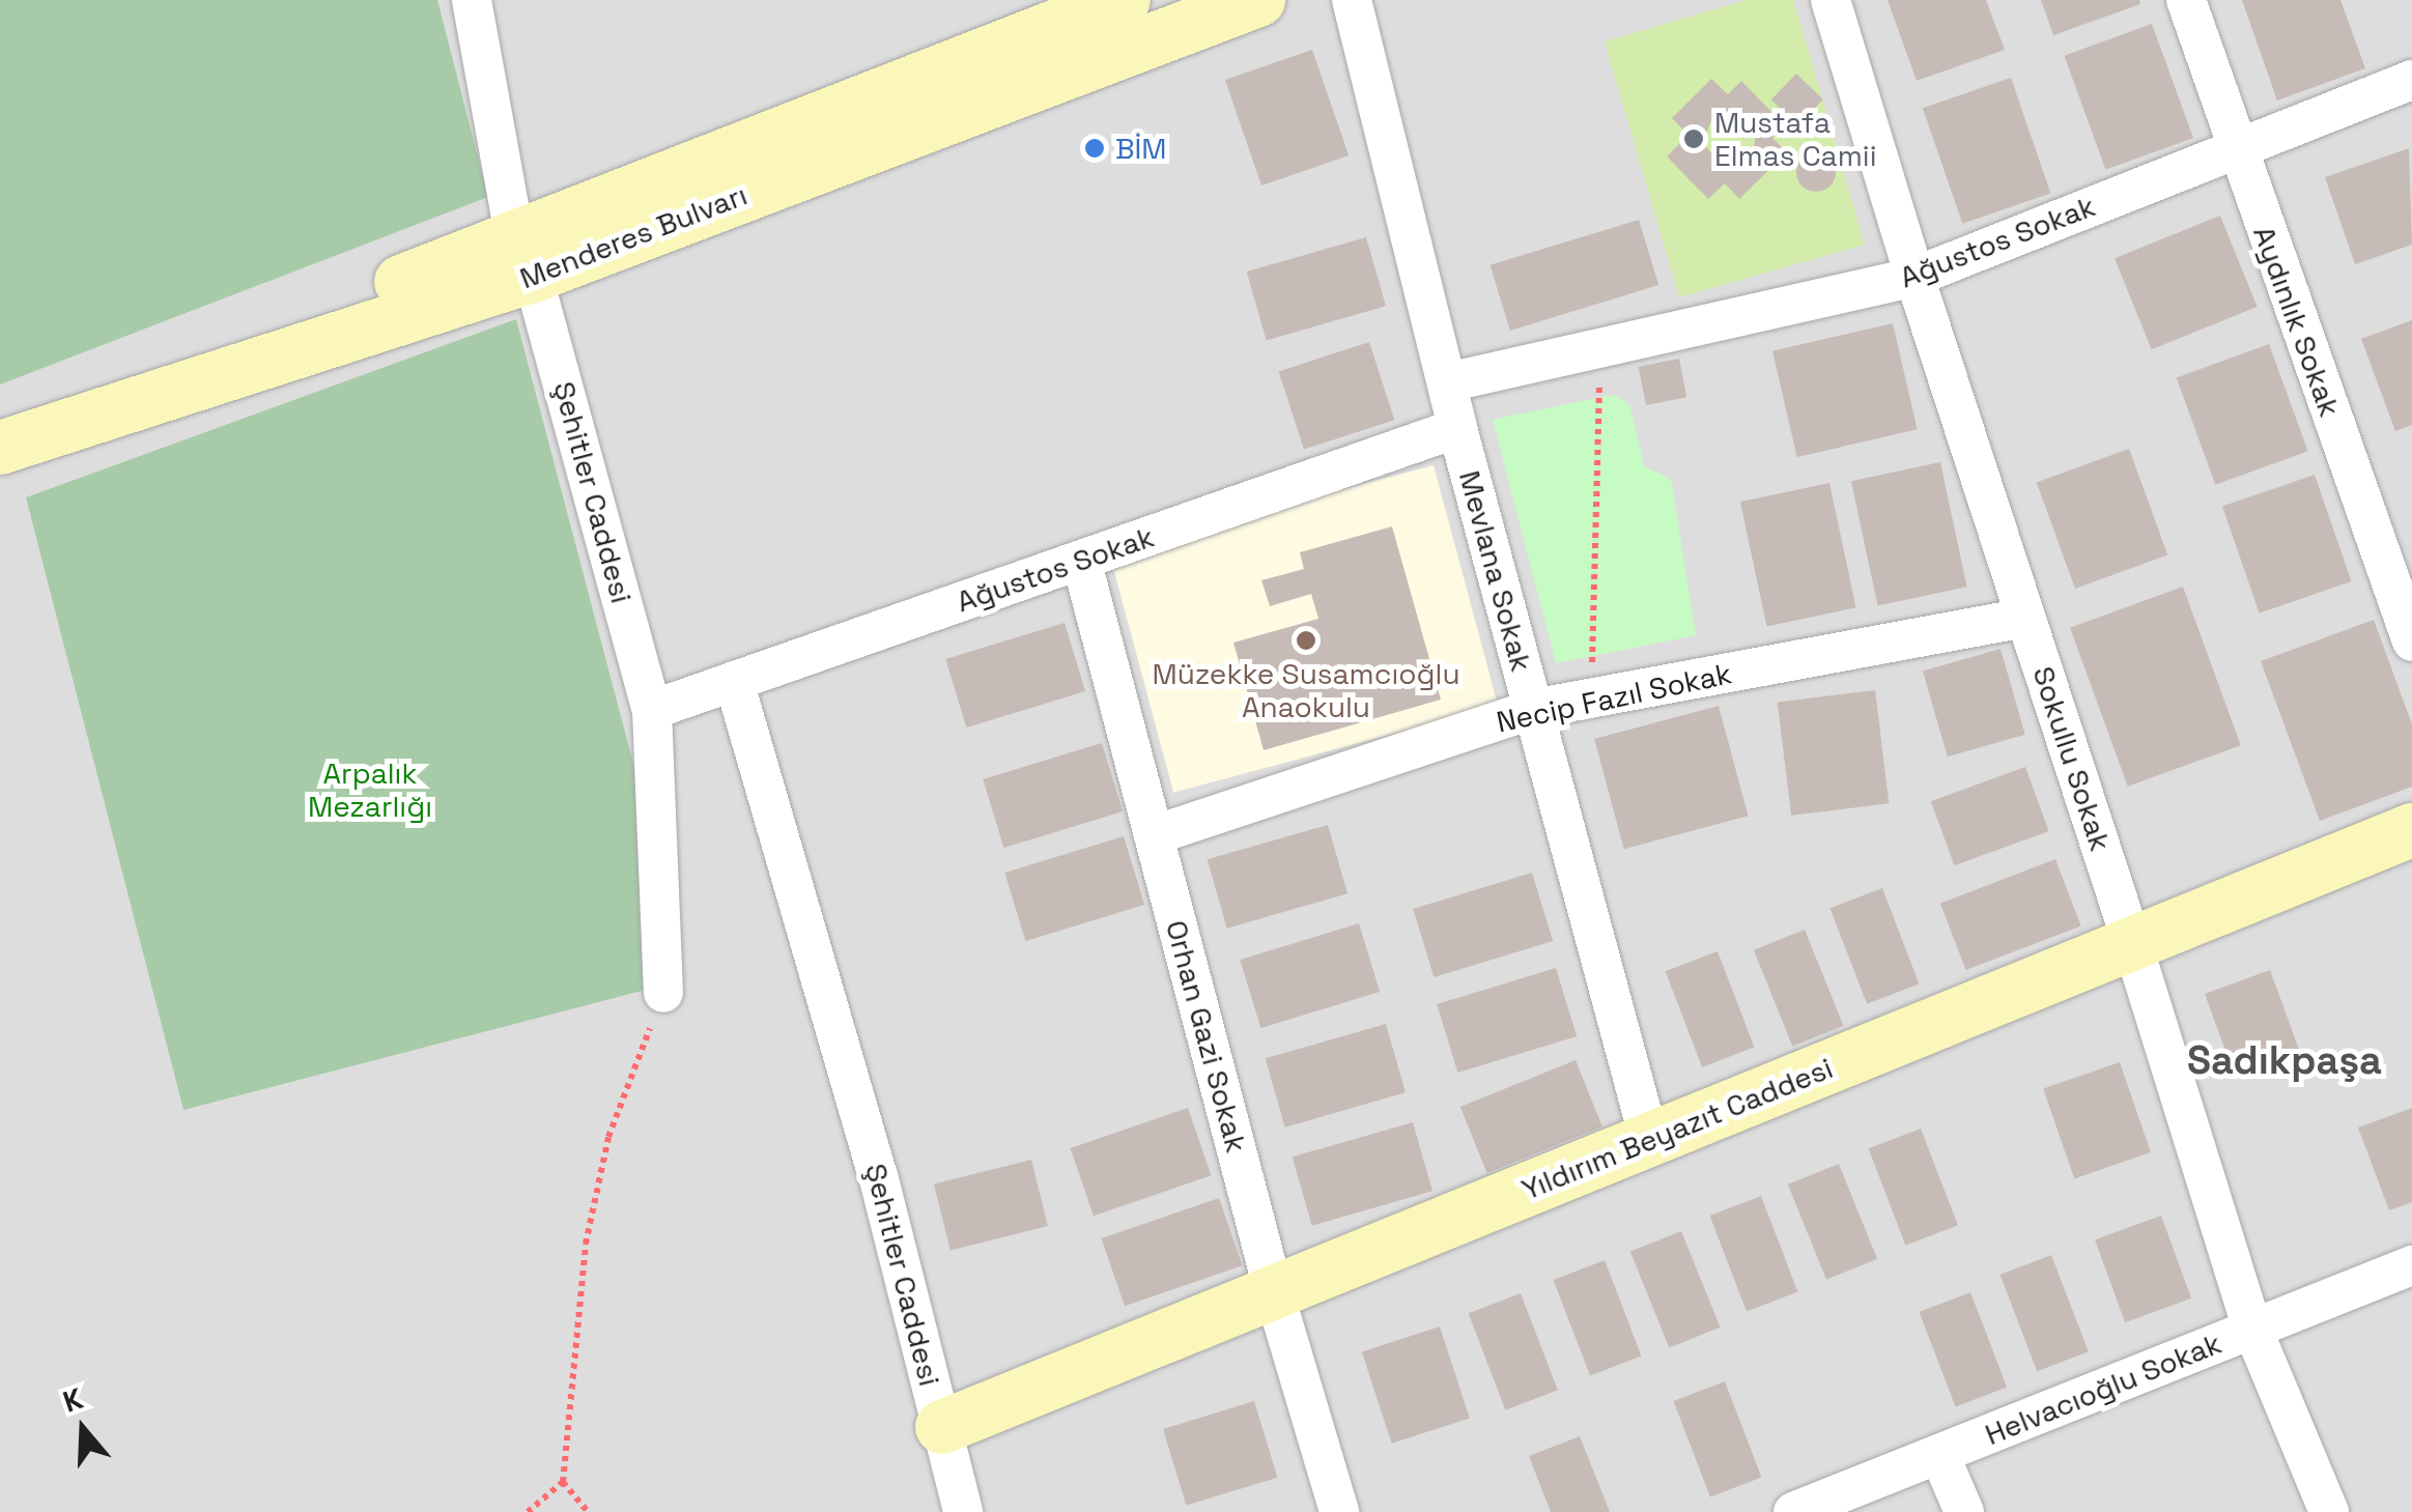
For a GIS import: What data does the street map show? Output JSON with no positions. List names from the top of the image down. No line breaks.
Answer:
{"streets":{"main road":["Menderes Bulvarı","Yıldırım Beyazıt Caddesi"],"street":["Ağustos Sokak","Aydınlık Sokak","Şehitler Caddesi","Mevlana Sokak","Necip Fazıl Sokak","Sokullu Sokak","Orhan Gazi Sokak","Helvacıoğlu Sokak"]},"crossings":[["Menderes Bulvarı","Şehitler Caddesi"],["Ağustos Sokak","Aydınlık Sokak"],["Ağustos Sokak","Şehitler Caddesi"],["Ağustos Sokak","Mevlana Sokak"],["Ağustos Sokak","Sokullu Sokak"],["Ağustos Sokak","Orhan Gazi Sokak"],["Şehitler Caddesi","Yıldırım Beyazıt Caddesi"],["Mevlana Sokak","Necip Fazıl Sokak"],["Mevlana Sokak","Yıldırım Beyazıt Caddesi"],["Necip Fazıl Sokak","Sokullu Sokak"],["Necip Fazıl Sokak","Orhan Gazi Sokak"],["Sokullu Sokak","Yıldırım Beyazıt Caddesi"],["Sokullu Sokak","Helvacıoğlu Sokak"],["Orhan Gazi Sokak","Yıldırım Beyazıt Caddesi"]],"districts":["Sadıkpaşa"],"parks":["Arpalık Mezarlığı"],"places":["Mustafa Elmas Camii","BİM","Müzekke Susamcıoğlu Anaokulu"],"north":"top"}
